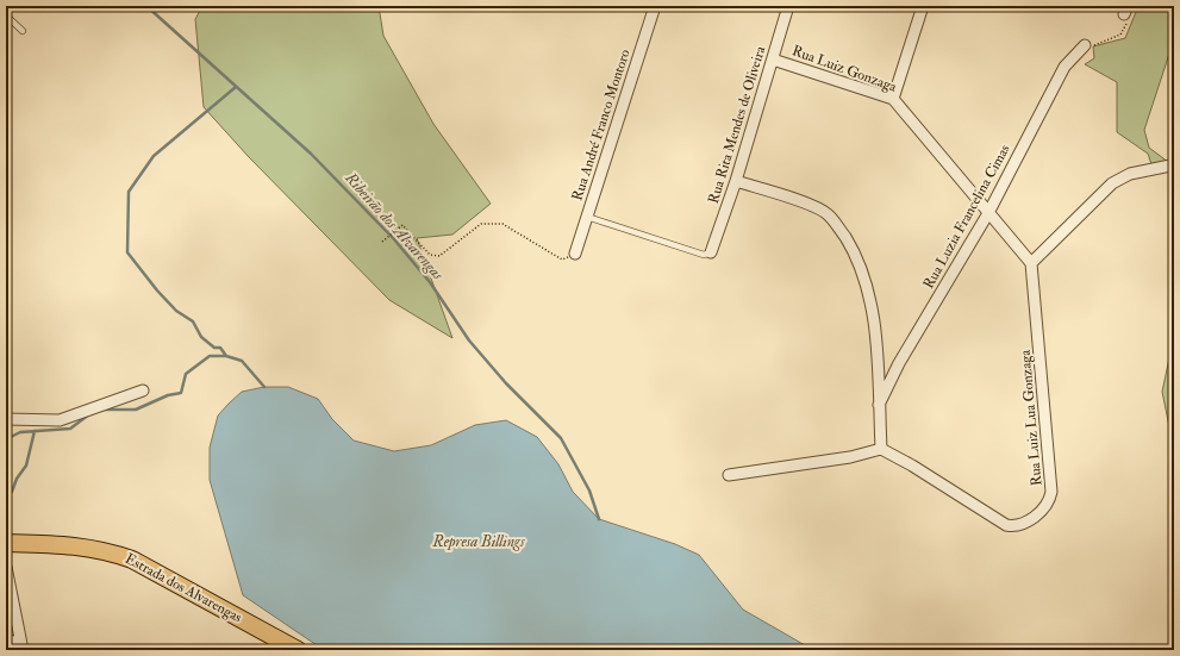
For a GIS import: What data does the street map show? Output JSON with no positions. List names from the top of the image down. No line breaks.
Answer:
{"streets":{"main road":["Estrada dos Alvarengas"],"street":["Rua Luiz Gonzaga","Rua André Franco Montoro","Rua Rita Mendes de Oliveira","Rua Luzia Francelina Cimas","Rua Luiz Lua Gonzaga"]},"crossings":[["Rua Luiz Gonzaga","Rua Rita Mendes de Oliveira"],["Rua Luiz Gonzaga","Rua Luzia Francelina Cimas"],["Rua Luiz Gonzaga","Rua Luiz Lua Gonzaga"]],"water":["Ribeirão dos Alvarengas","Represa Billings"]}
